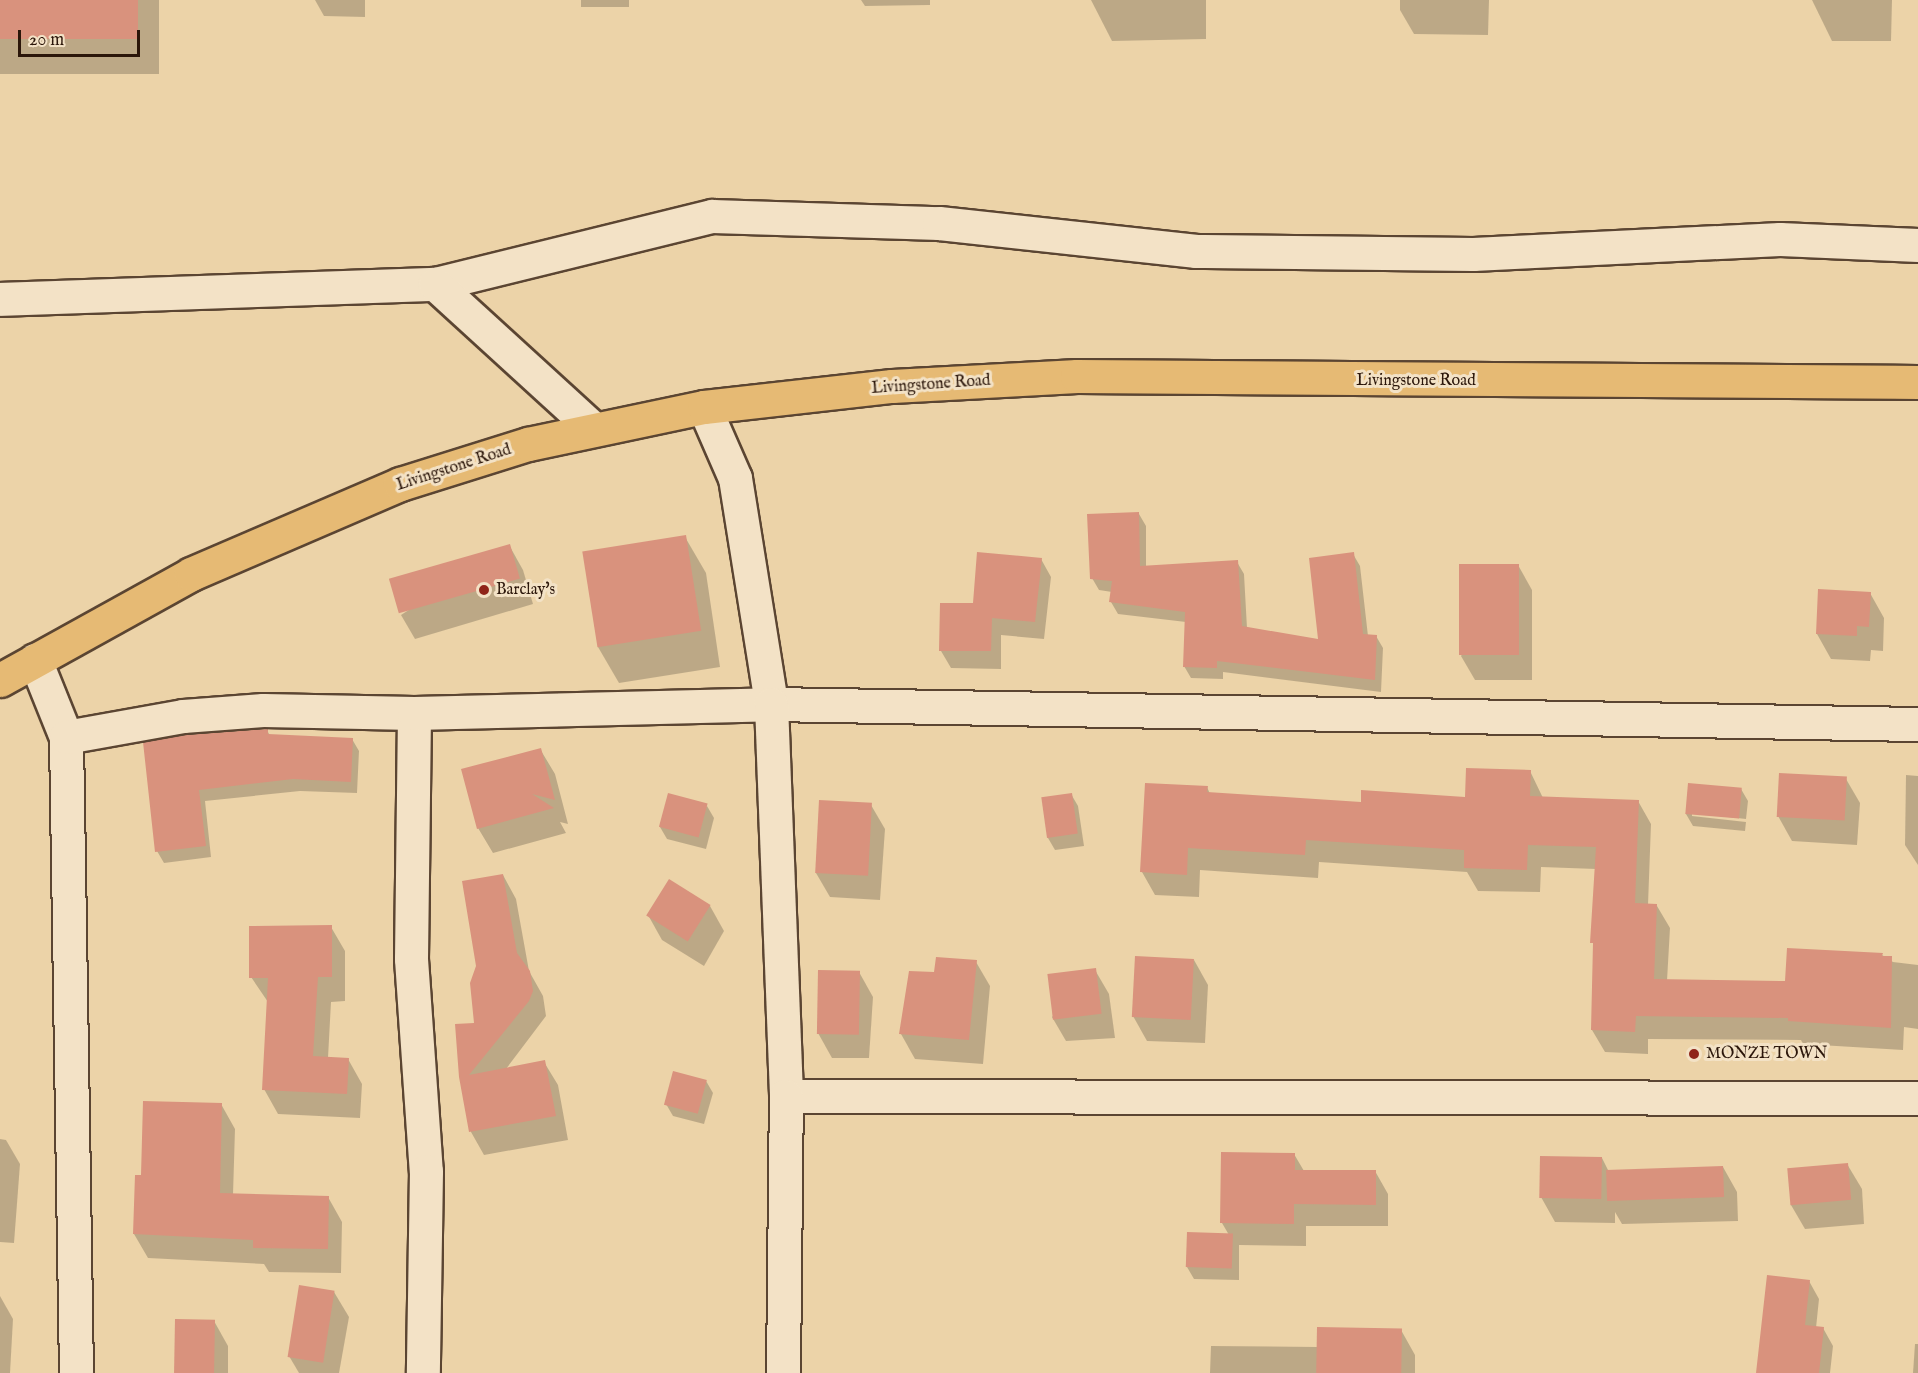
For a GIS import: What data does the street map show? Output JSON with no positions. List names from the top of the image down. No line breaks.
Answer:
{"streets":{"highway":["Livingstone Road"]},"places":["Barclay's","MONZE TOWN"],"scale_bar":"20 m"}
